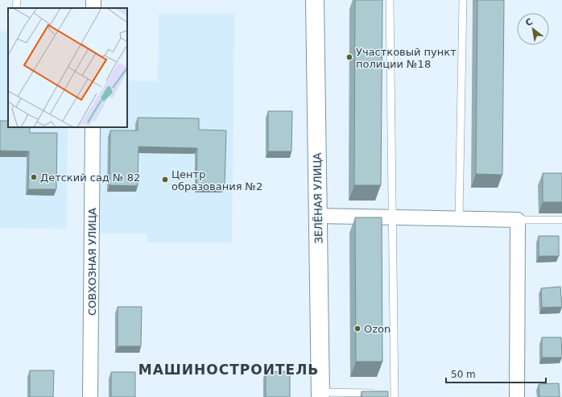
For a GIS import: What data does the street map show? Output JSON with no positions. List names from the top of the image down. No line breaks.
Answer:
{"streets":{"street":["ЗЕЛЁНАЯ УЛИЦА","СОВХОЗНАЯ УЛИЦА"]},"districts":["МАШИНОСТРОИТЕЛЬ"],"places":["Участковый пункт полиции №18","Детский сад № 82","Центр образования №2","Ozon"],"scale_bar":"50 m","north":"top left"}
